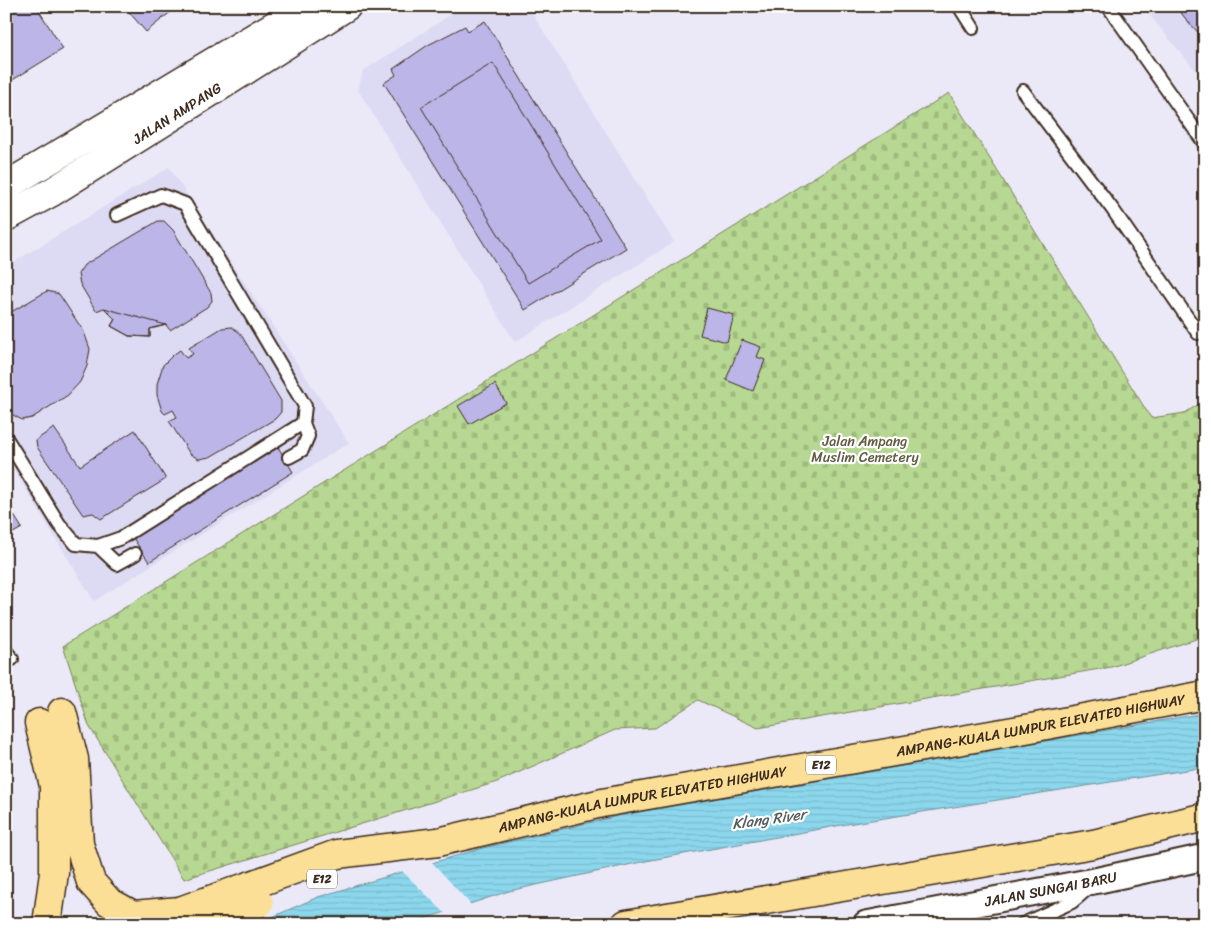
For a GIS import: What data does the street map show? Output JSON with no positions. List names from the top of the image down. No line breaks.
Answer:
{"streets":{"highway":["AMPANG-KUALA LUMPUR ELEVATED HIGHWAY","E12"],"main road":["JALAN AMPANG"],"street":["JALAN SUNGAI BARU"]},"water":["Klang River"],"parks":["Jalan Ampang Muslim Cemetery"]}
